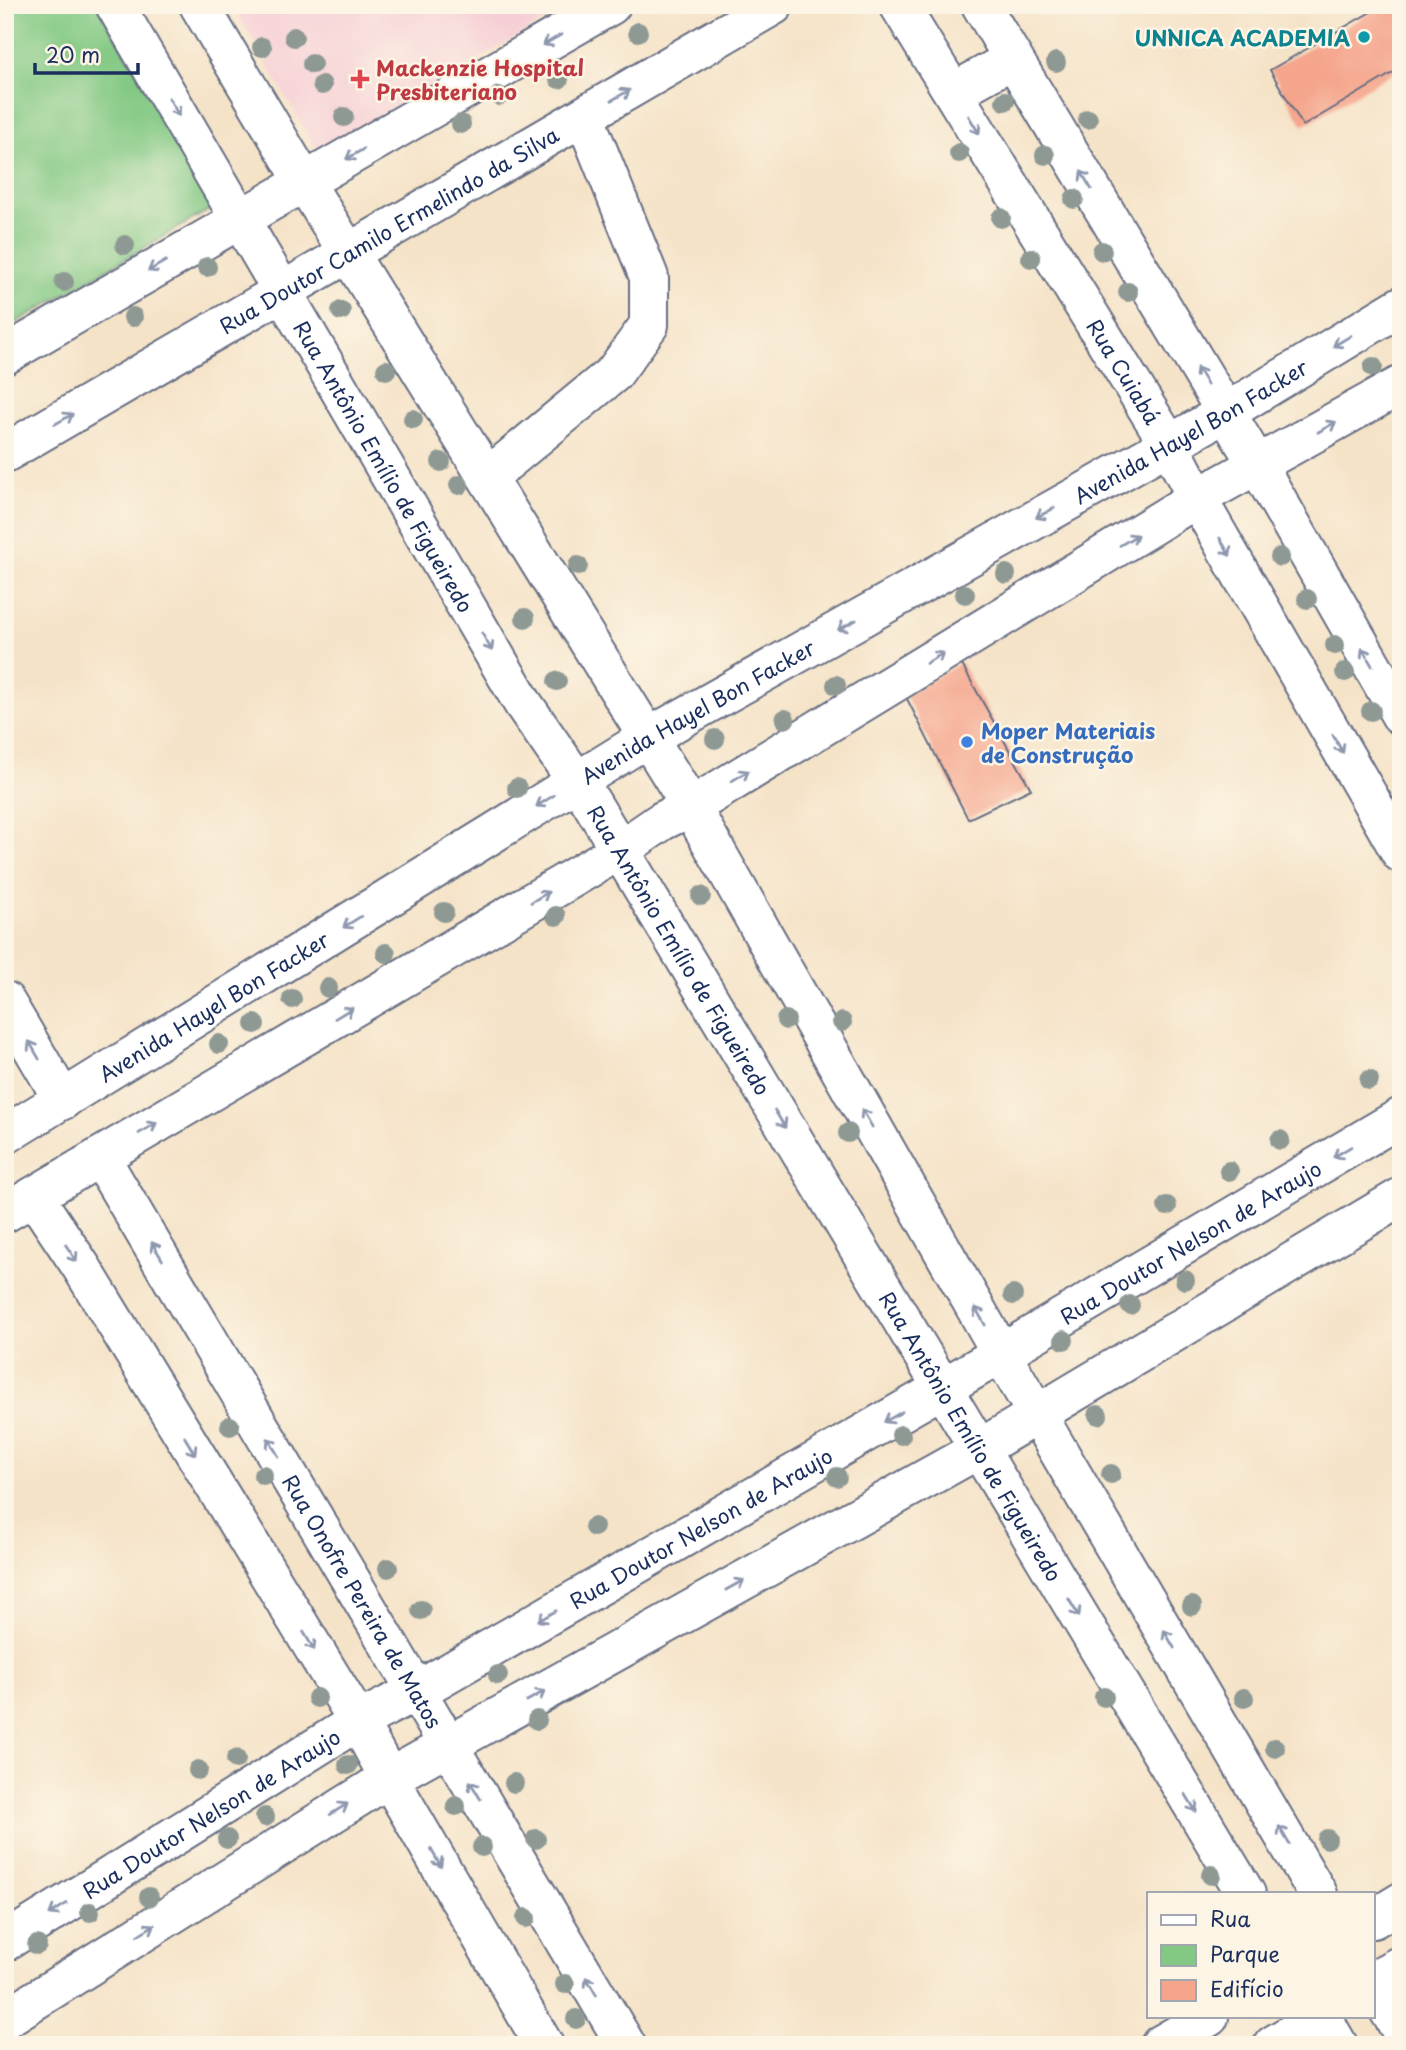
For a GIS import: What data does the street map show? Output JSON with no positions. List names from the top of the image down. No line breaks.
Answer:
{"streets":{"street":["Rua Doutor Camilo Ermelindo da Silva","Rua Cuiabá","Avenida Hayel Bon Facker","Rua Antônio Emílio de Figueiredo","Rua Doutor Nelson de Araujo","Rua Onofre Pereira de Matos"]},"crossings":[["Rua Doutor Camilo Ermelindo da Silva","Rua Antônio Emílio de Figueiredo"],["Rua Cuiabá","Avenida Hayel Bon Facker"],["Avenida Hayel Bon Facker","Rua Antônio Emílio de Figueiredo"],["Rua Antônio Emílio de Figueiredo","Rua Doutor Nelson de Araujo"],["Rua Doutor Nelson de Araujo","Rua Onofre Pereira de Matos"]],"places":{"other":["UNNICA ACADEMIA","Moper Materiais de Construção"],"health":["Mackenzie Hospital Presbiteriano"]},"legend":["Rua","Parque","Edifício"],"scale_bar":"20 m"}
